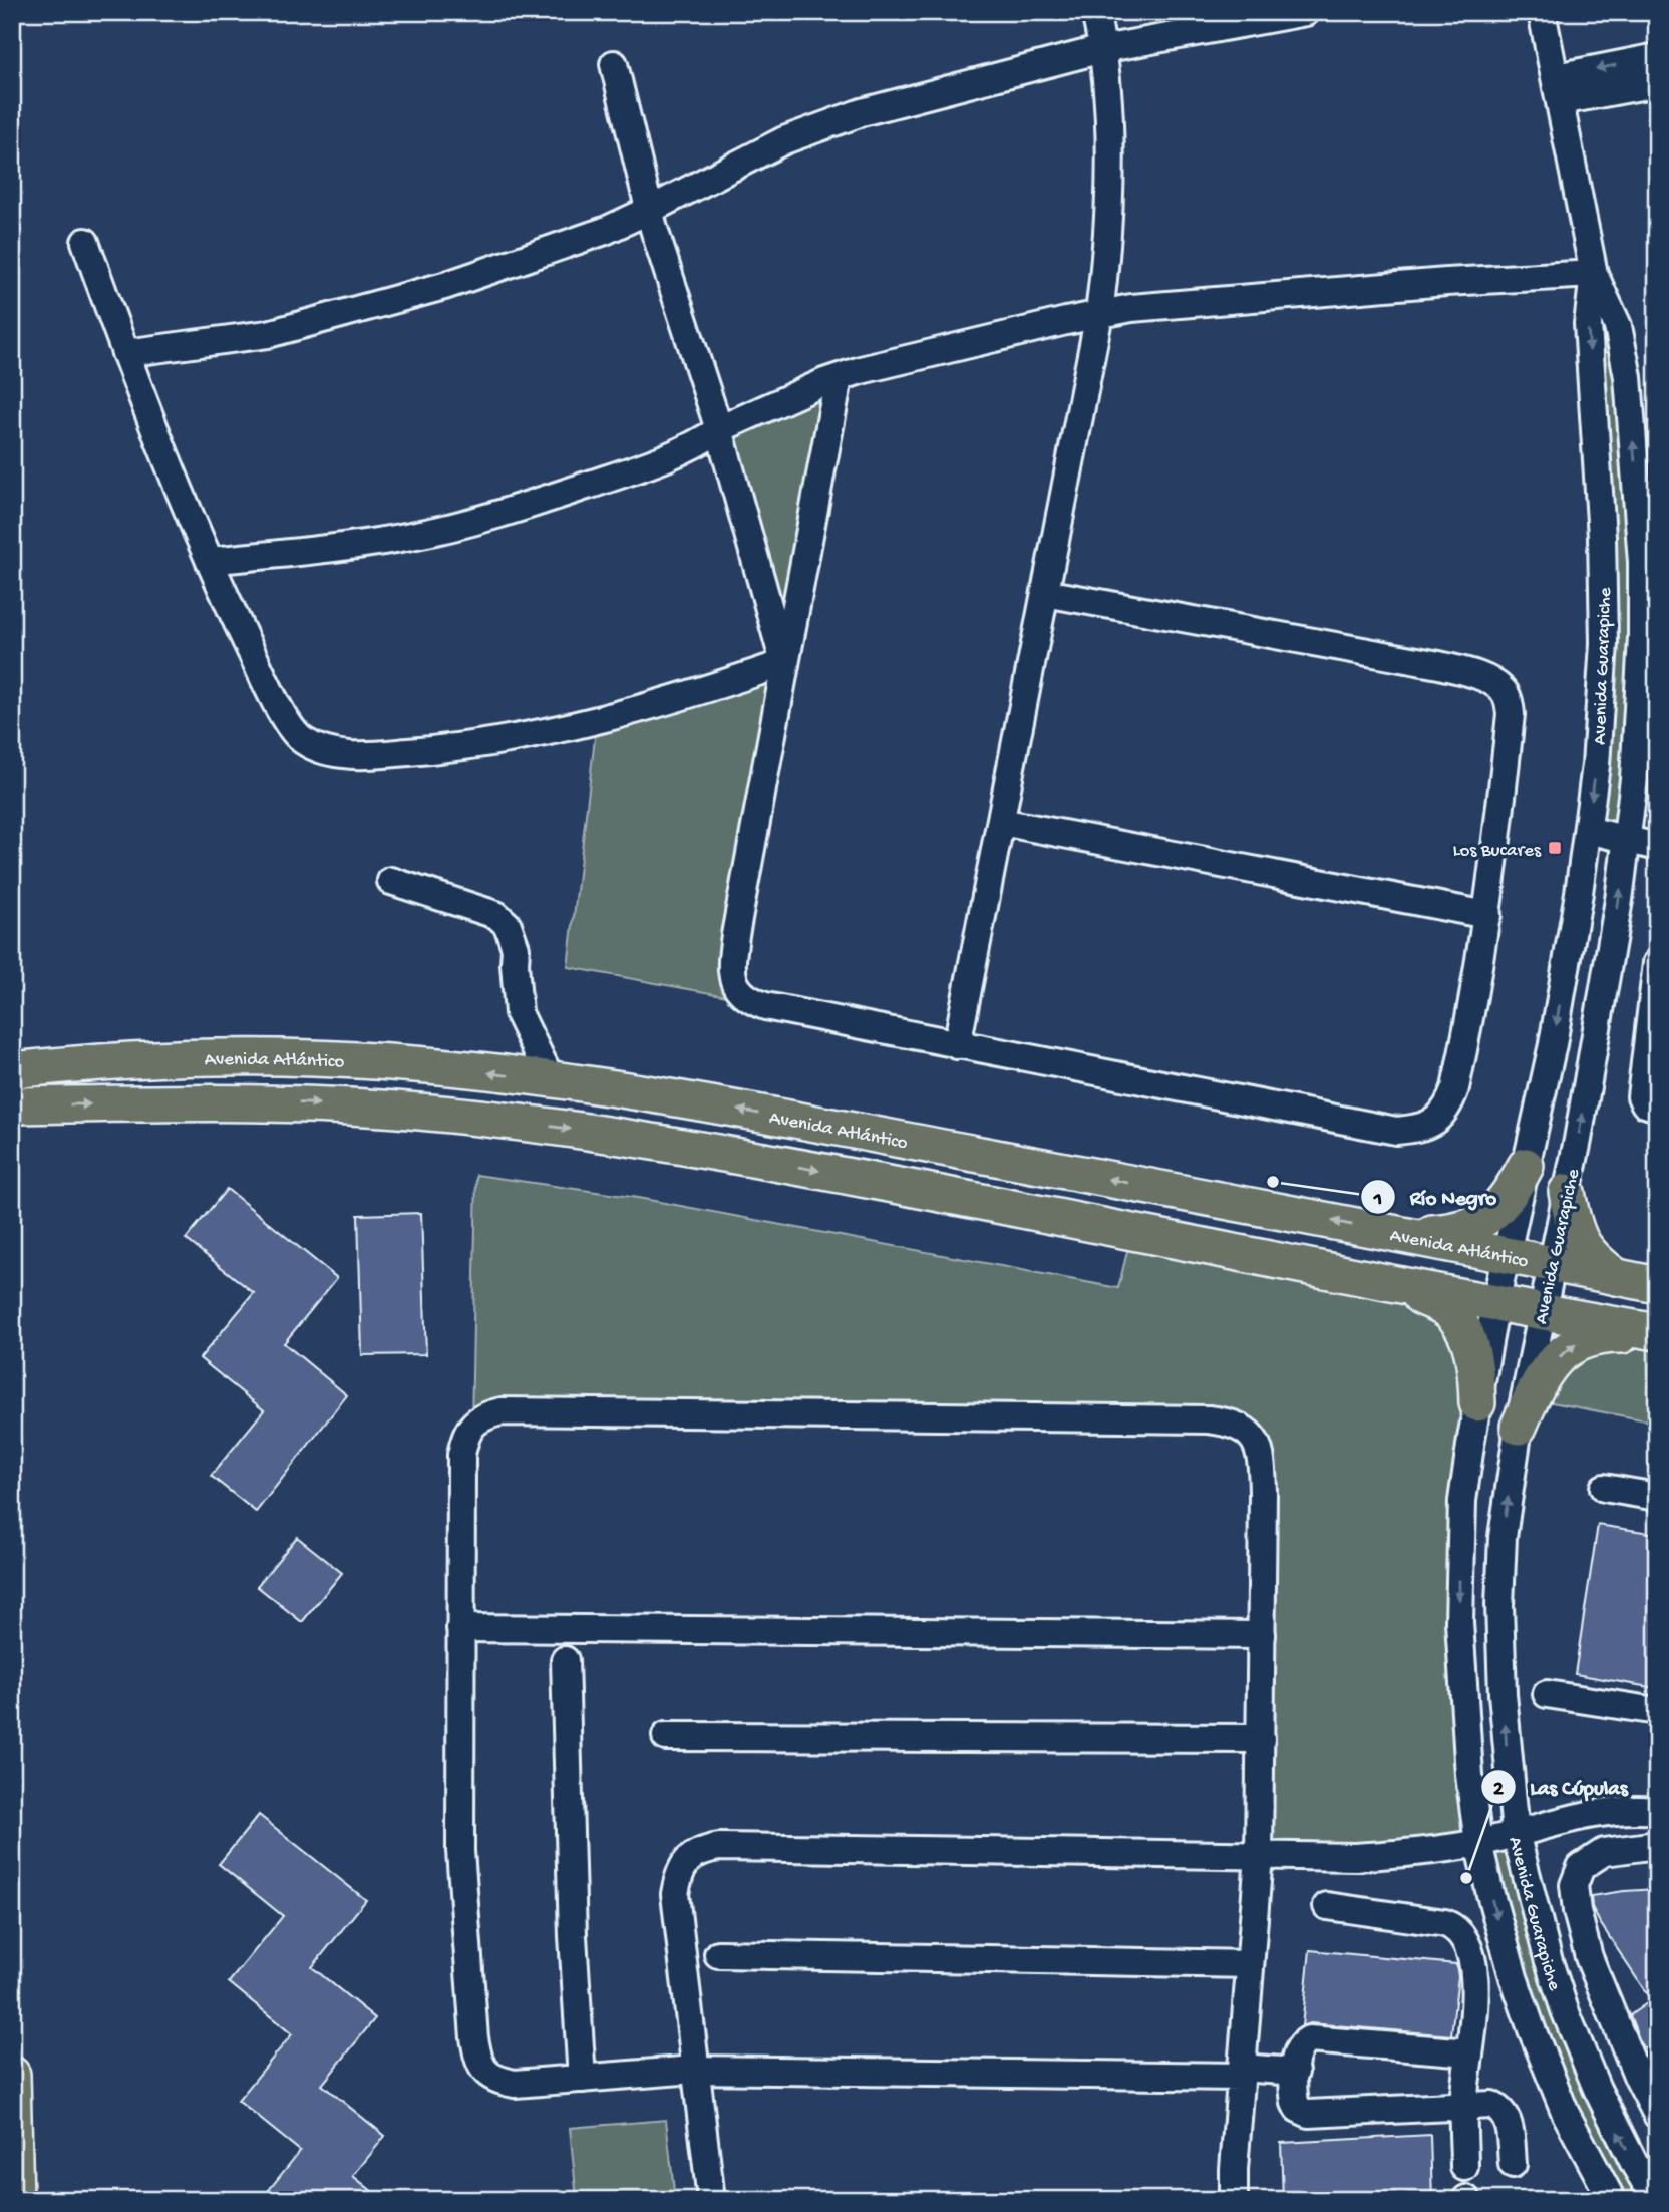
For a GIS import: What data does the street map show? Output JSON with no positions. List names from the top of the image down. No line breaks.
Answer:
{"streets":{"main road":["Avenida Atlántico"],"street":["Avenida Guarapiche"]},"crossings":[["Avenida Guarapiche","Avenida Atlántico"]],"places":{"transit":["Los Bucares"],"other":["Río Negro","Las Cúpulas"]}}
